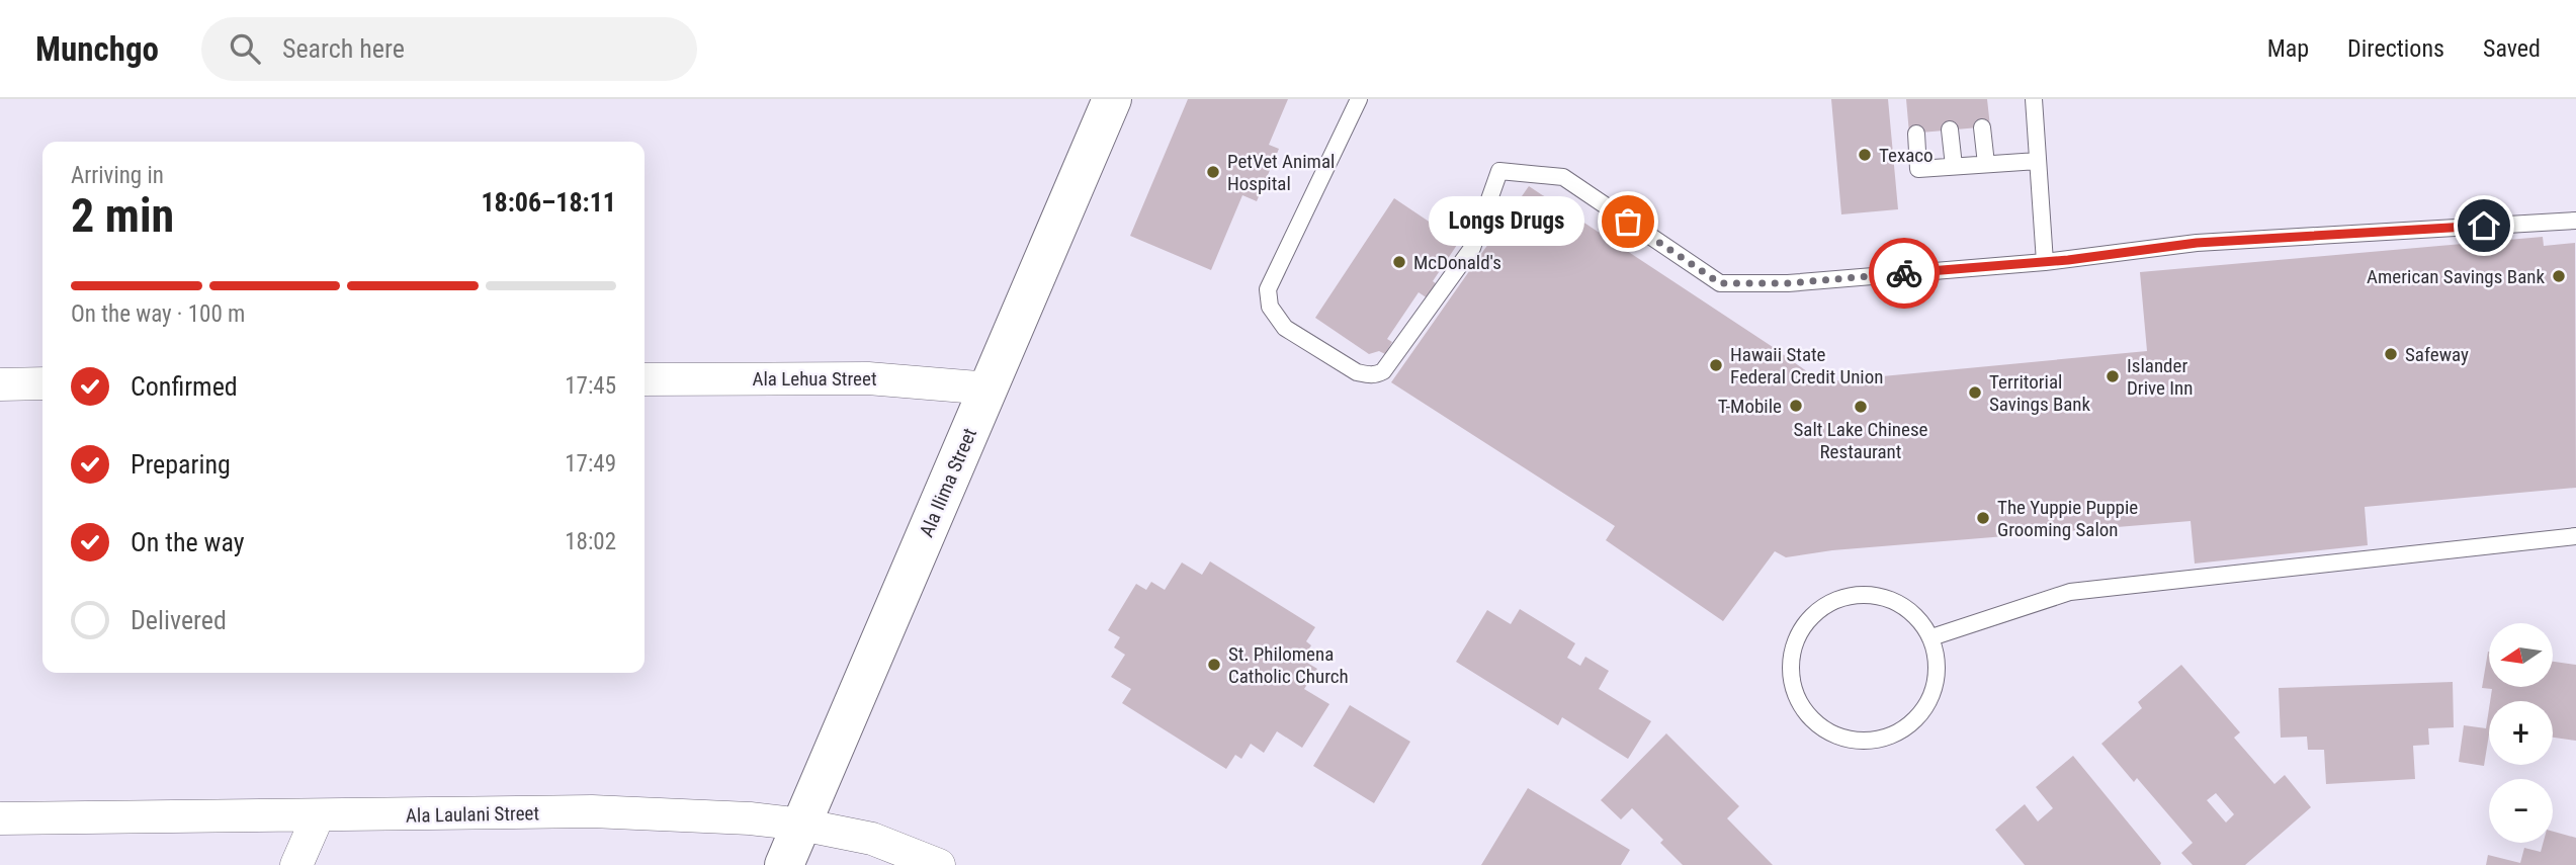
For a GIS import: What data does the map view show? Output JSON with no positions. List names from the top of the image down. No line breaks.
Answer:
{"streets":{"street":["Ala Lehua Street","Ala Ilima Street","Ala Laulani Street"]},"crossings":[["Ala Lehua Street","Ala Ilima Street"],["Ala Ilima Street","Ala Laulani Street"]],"places":["Texaco","PetVet Animal Hospital","Longs Drugs","McDonald's","American Savings Bank","Safeway","Hawaii State Federal Credit Union","Islander Drive Inn","Territorial Savings Bank","T-Mobile","Salt Lake Chinese Restaurant","The Yuppie Puppie Grooming Salon","St. Philomena Catholic Church"],"north":"left","page":{"header":"Munchgo","search":"Search here","nav":["Map","Directions","Saved"],"heading":["2 min","Arriving in","18:06–18:11"],"bubble":"Longs Drugs","bar":"On the way · 100 m","list":[["Confirmed","17:45"],["Preparing","17:49"],["On the way","18:02"],"Delivered"],"map_buttons":["+","−"]}}
